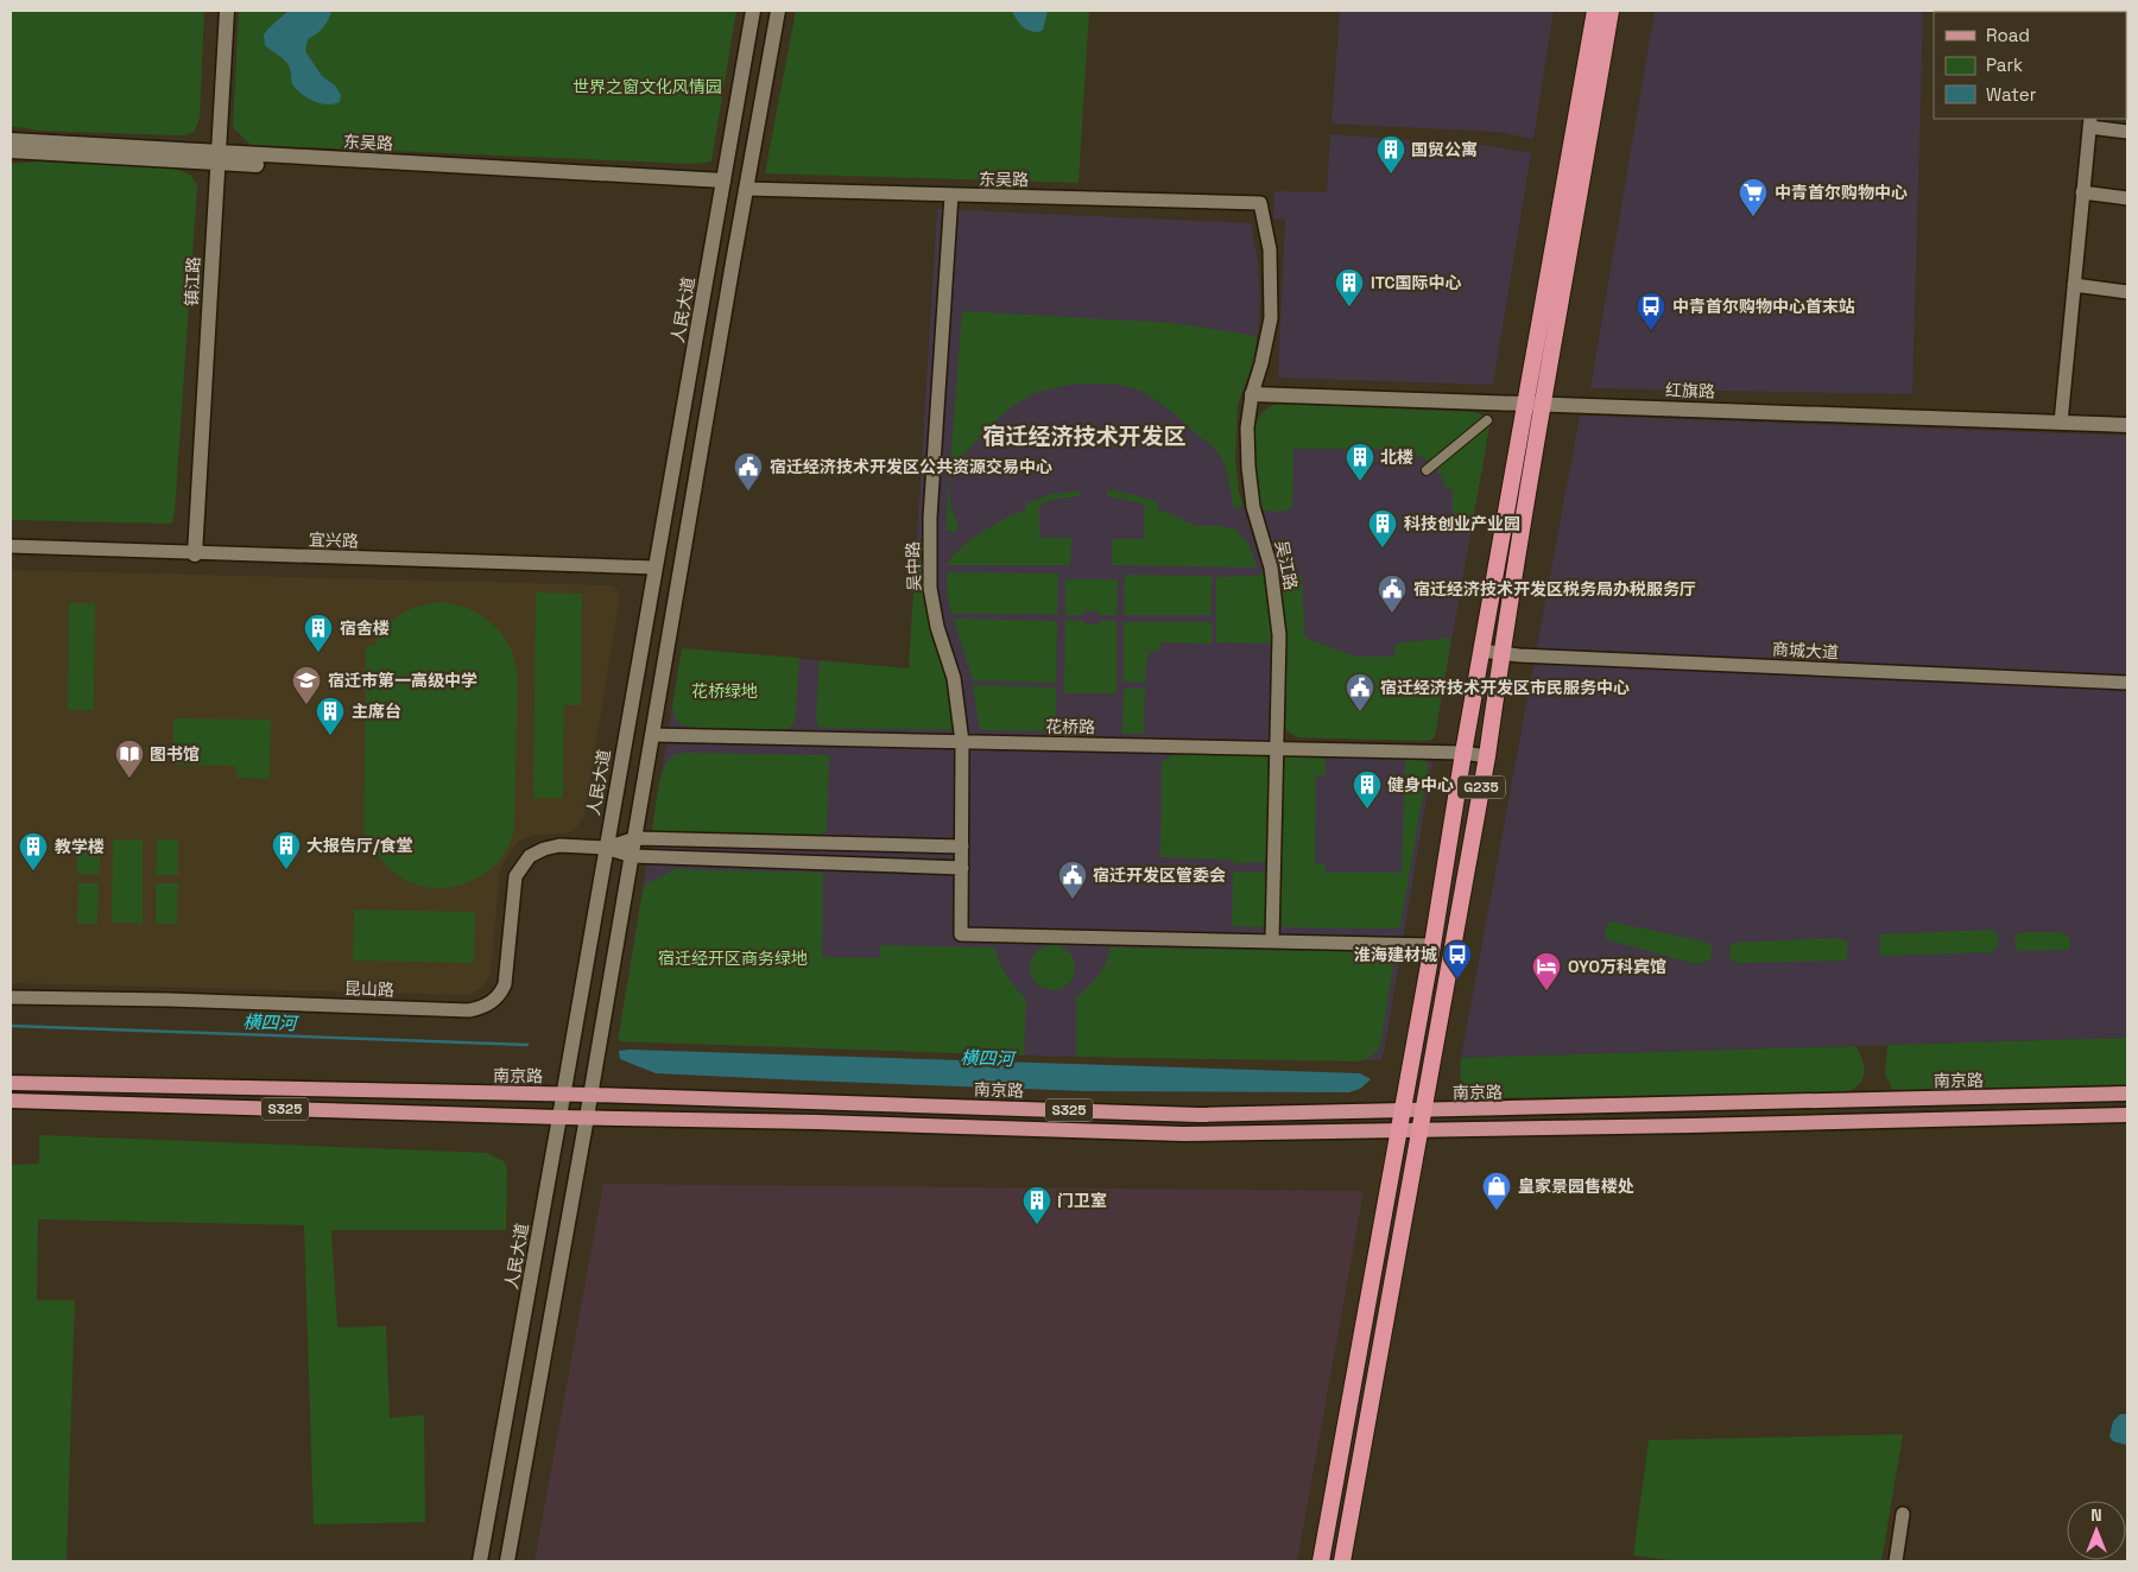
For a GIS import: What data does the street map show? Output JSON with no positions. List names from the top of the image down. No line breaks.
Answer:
{"streets":{"highway":["G235"],"main road":["南京路","S325"],"street":["东吴路","镇江路","人民大道","红旗路","宜兴路","吴江路","吴中路","商城大道","花桥路","昆山路"]},"crossings":[["东吴路","镇江路"],["东吴路","人民大道"],["东吴路","吴江路"],["东吴路","吴中路"],["镇江路","宜兴路"],["人民大道","宜兴路"],["人民大道","昆山路"],["人民大道","南京路"],["人民大道","S325"],["红旗路","吴江路"],["红旗路","G235"],["吴江路","吴中路"],["吴江路","花桥路"],["吴中路","花桥路"],["商城大道","G235"],["花桥路","G235"],["G235","南京路"],["G235","S325"]],"districts":["宿迁经济技术开发区"],"water":["横四河"],"parks":["世界之窗文化风情园","花桥绿地","宿迁经开区商务绿地"],"places":{"building":["国贸公寓","ITC国际中心","北楼","科技创业产业园","宿舍楼","主席台","健身中心","大报告厅/食堂","教学楼","门卫室"],"supermarket":["中青首尔购物中心"],"bus stop":["中青首尔购物中心首末站","淮海建材城"],"public building":["宿迁经济技术开发区公共资源交易中心","宿迁经济技术开发区税务局办税服务厅","宿迁经济技术开发区市民服务中心","宿迁开发区管委会"],"school or university":["宿迁市第一高级中学"],"library":["图书馆"],"hotel":["OYO万科宾馆"],"shop":["皇家景园售楼处"]},"legend":["Road","Park","Water"],"north":"top"}
